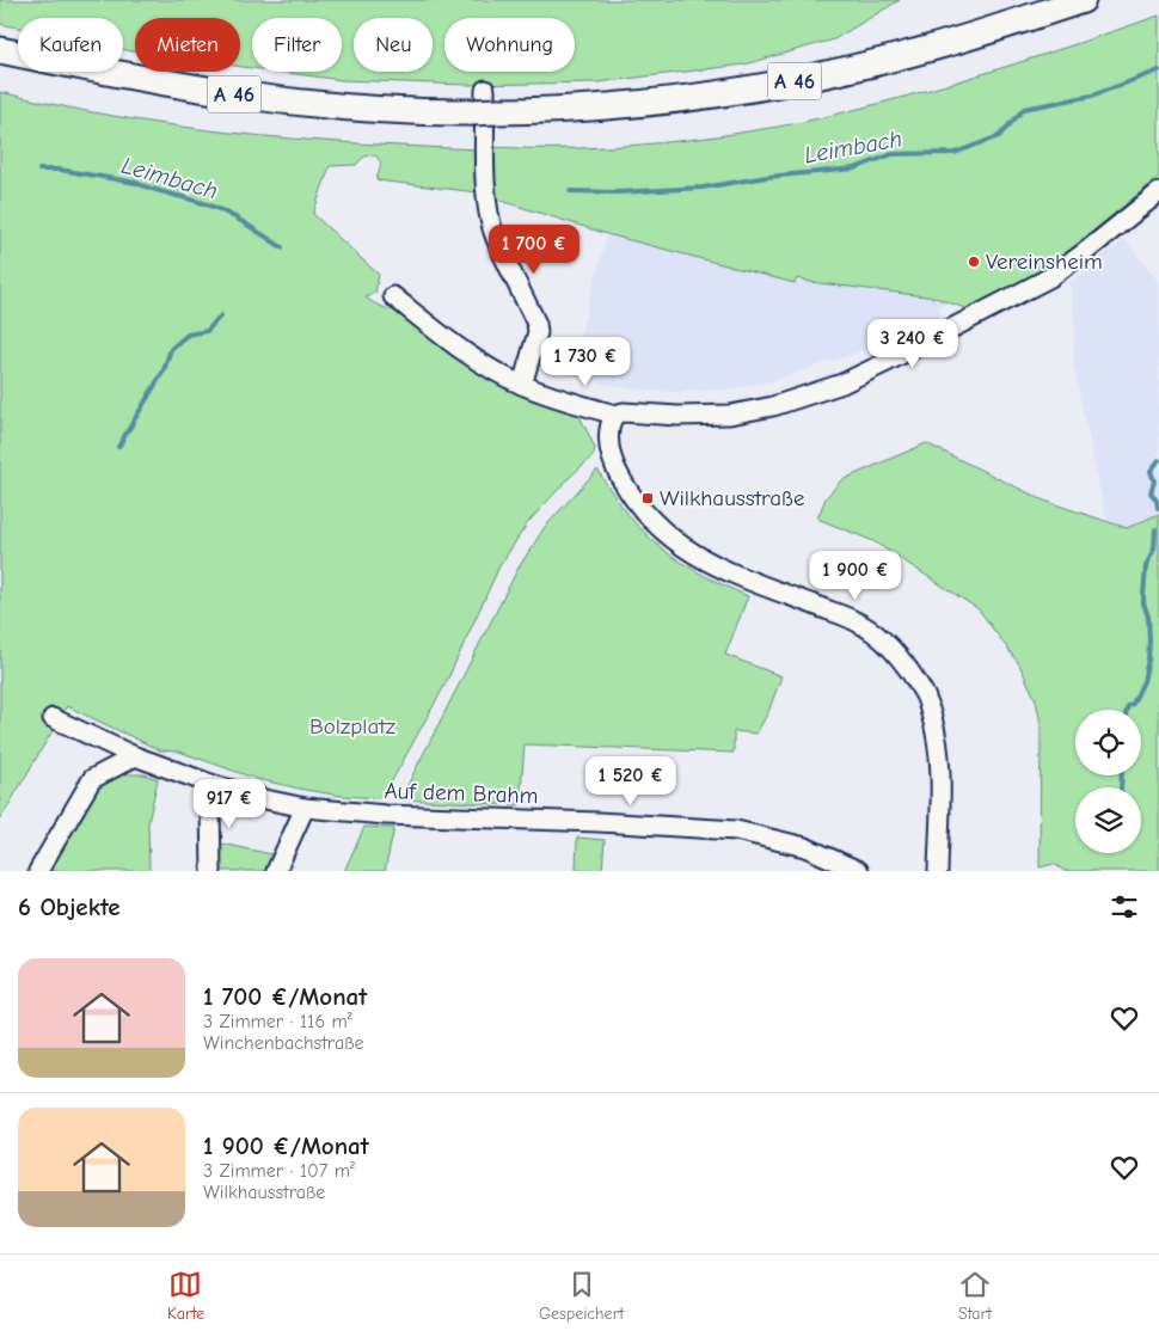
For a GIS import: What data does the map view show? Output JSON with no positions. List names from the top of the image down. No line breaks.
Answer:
{"streets":{"highway":["A 46"],"street":["Auf dem Brahm"]},"water":["Leimbach"],"parks":["Bolzplatz"],"places":{"other":["Vereinsheim"],"transit":["Wilkhausstraße"]},"page":{"chip":["Kaufen","Mieten","Filter","Neu","Wohnung"],"price":["1 700 €","3 240 €","1 730 €","1 900 €","1 520 €","917 €"],"heading":"6 Objekte","list":[{"name":"1 700 €/Monat","note":"3 Zimmer · 116 m² · Winchenbachstraße"},{"name":"1 900 €/Monat","note":"3 Zimmer · 107 m² · Wilkhausstraße"}],"tabs":["Karte","Gespeichert","Start"]}}
